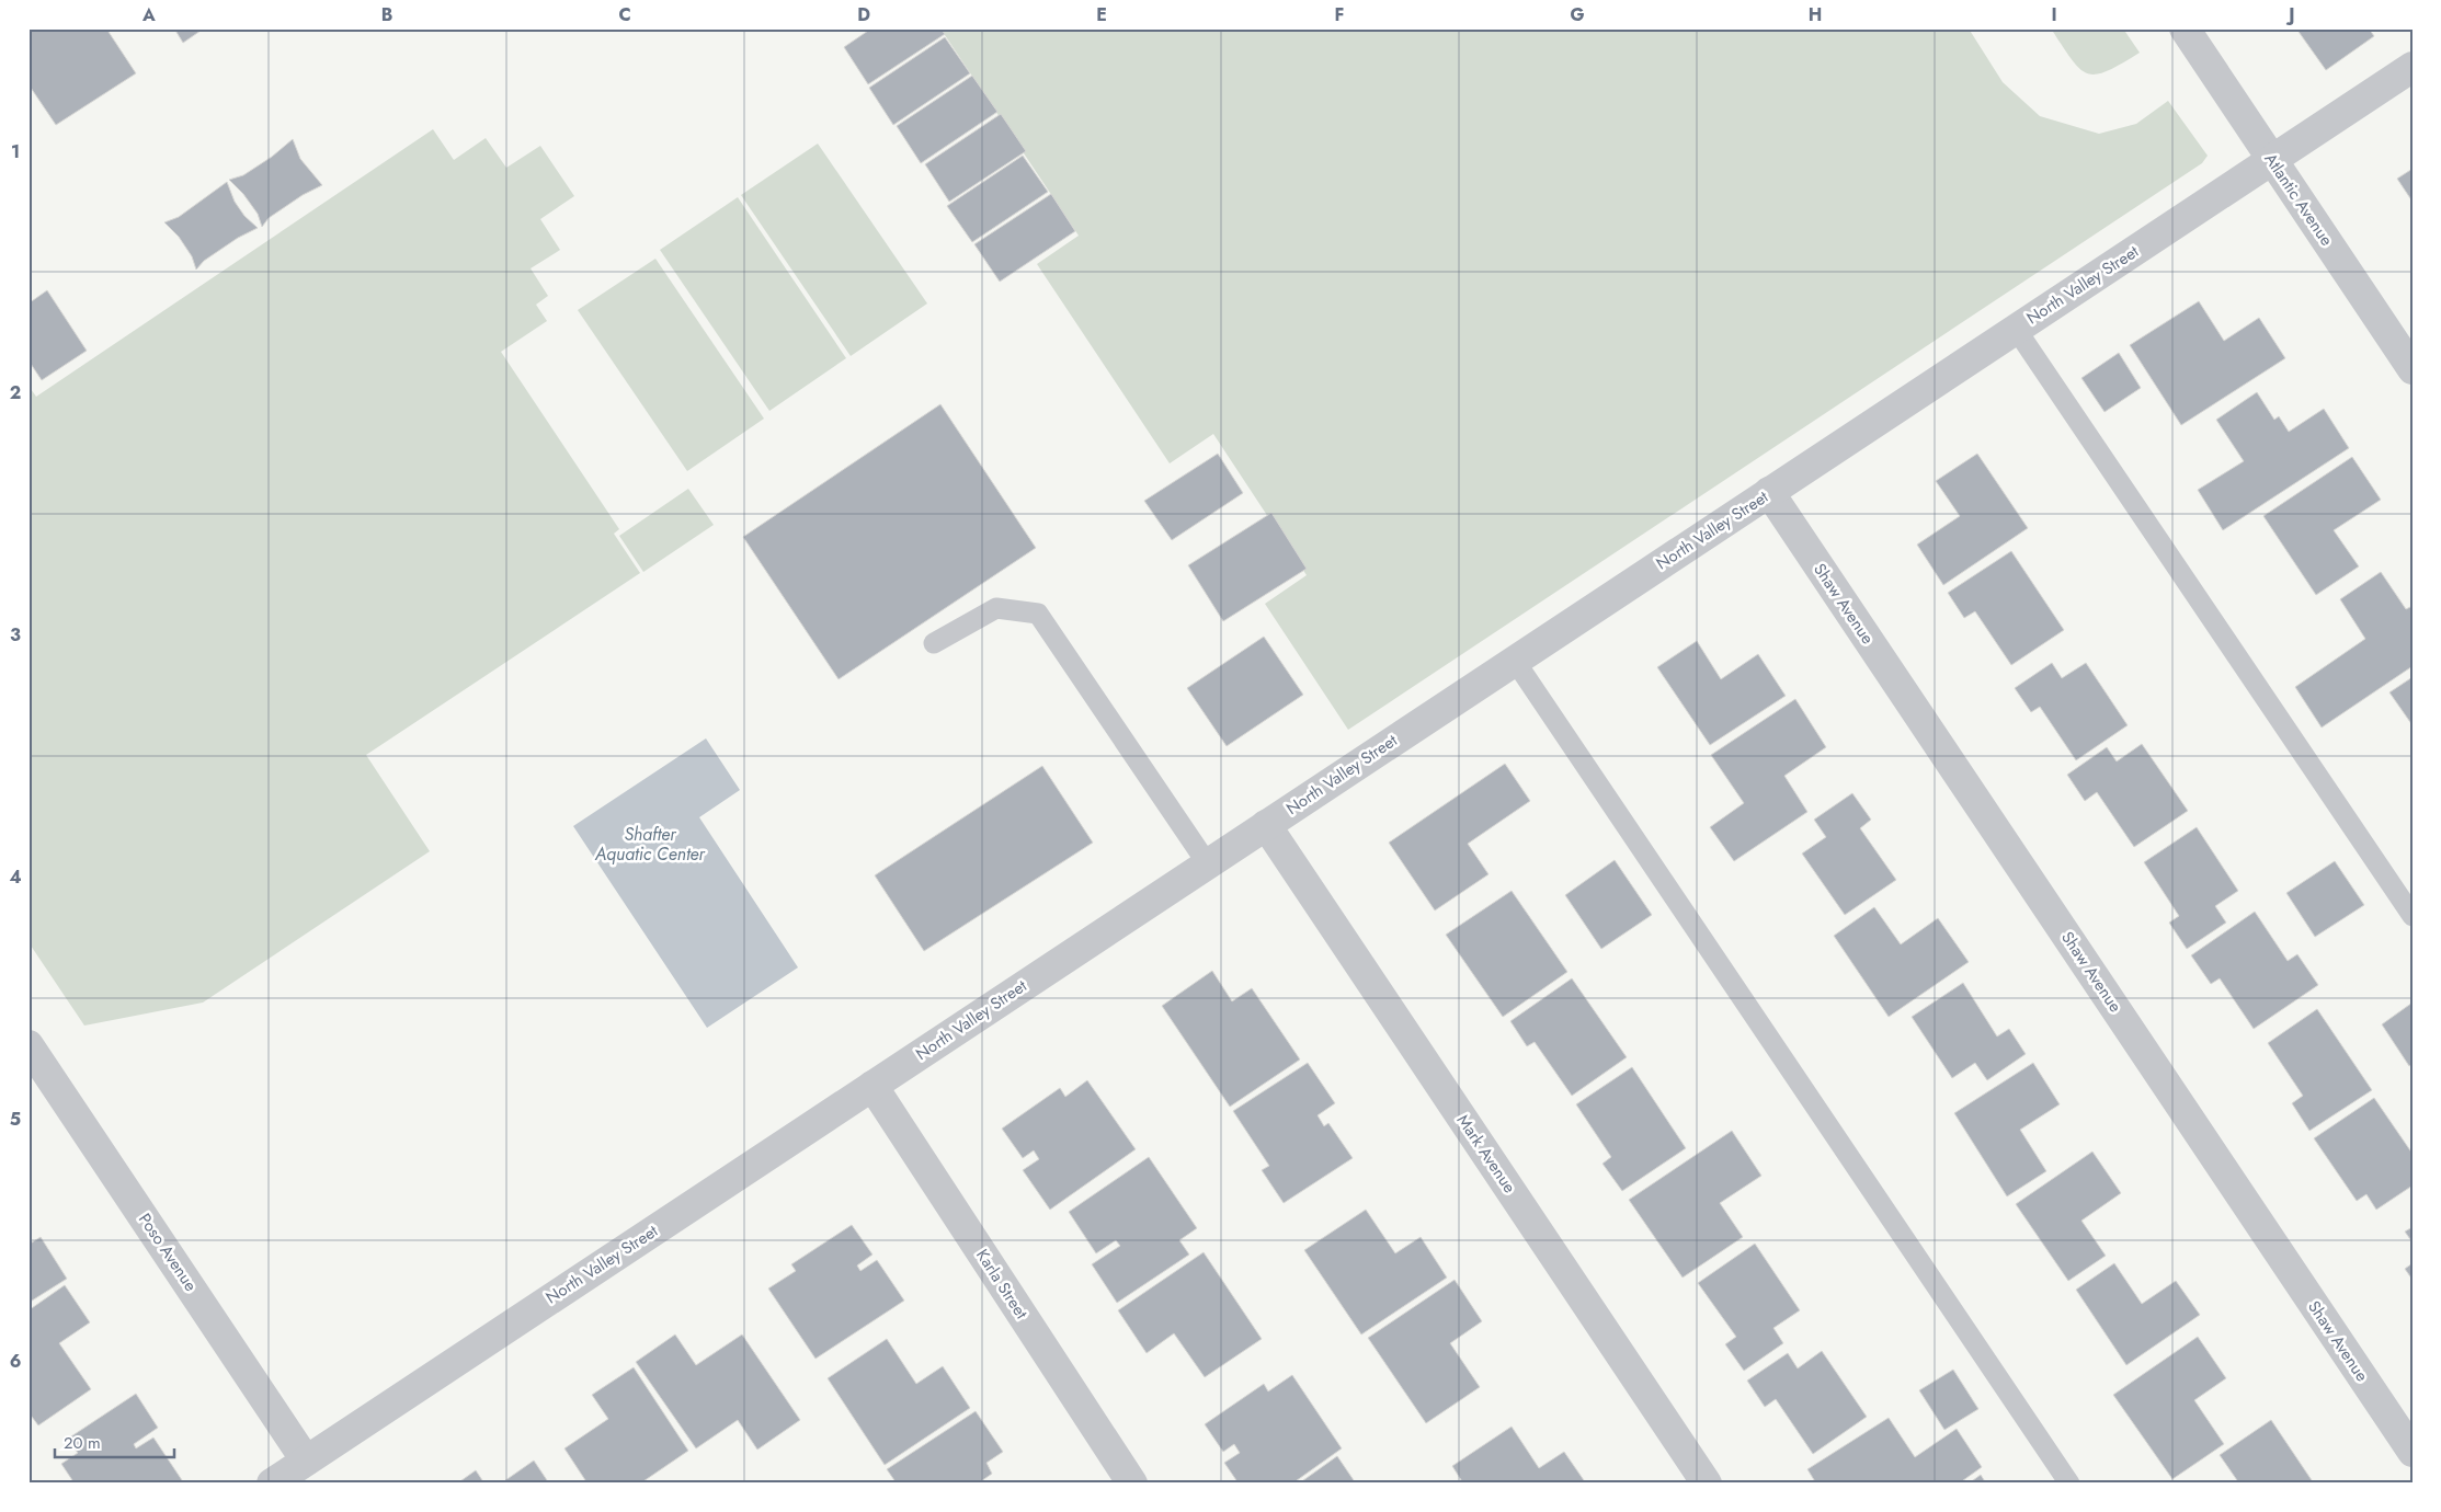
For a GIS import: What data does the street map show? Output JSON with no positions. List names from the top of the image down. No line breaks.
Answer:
{"streets":{"street":["Atlantic Avenue","North Valley Street","Shaw Avenue","Mark Avenue","Poso Avenue","Karla Street"]},"crossings":[["Atlantic Avenue","North Valley Street"],["North Valley Street","Shaw Avenue"],["North Valley Street","Mark Avenue"],["North Valley Street","Poso Avenue"],["North Valley Street","Karla Street"]],"water":["Shafter Aquatic Center"],"scale_bar":"20 m","grid":{"columns":["A","B","C","D","E","F","G","H","I","J"],"rows":["1","2","3","4","5","6"]}}
